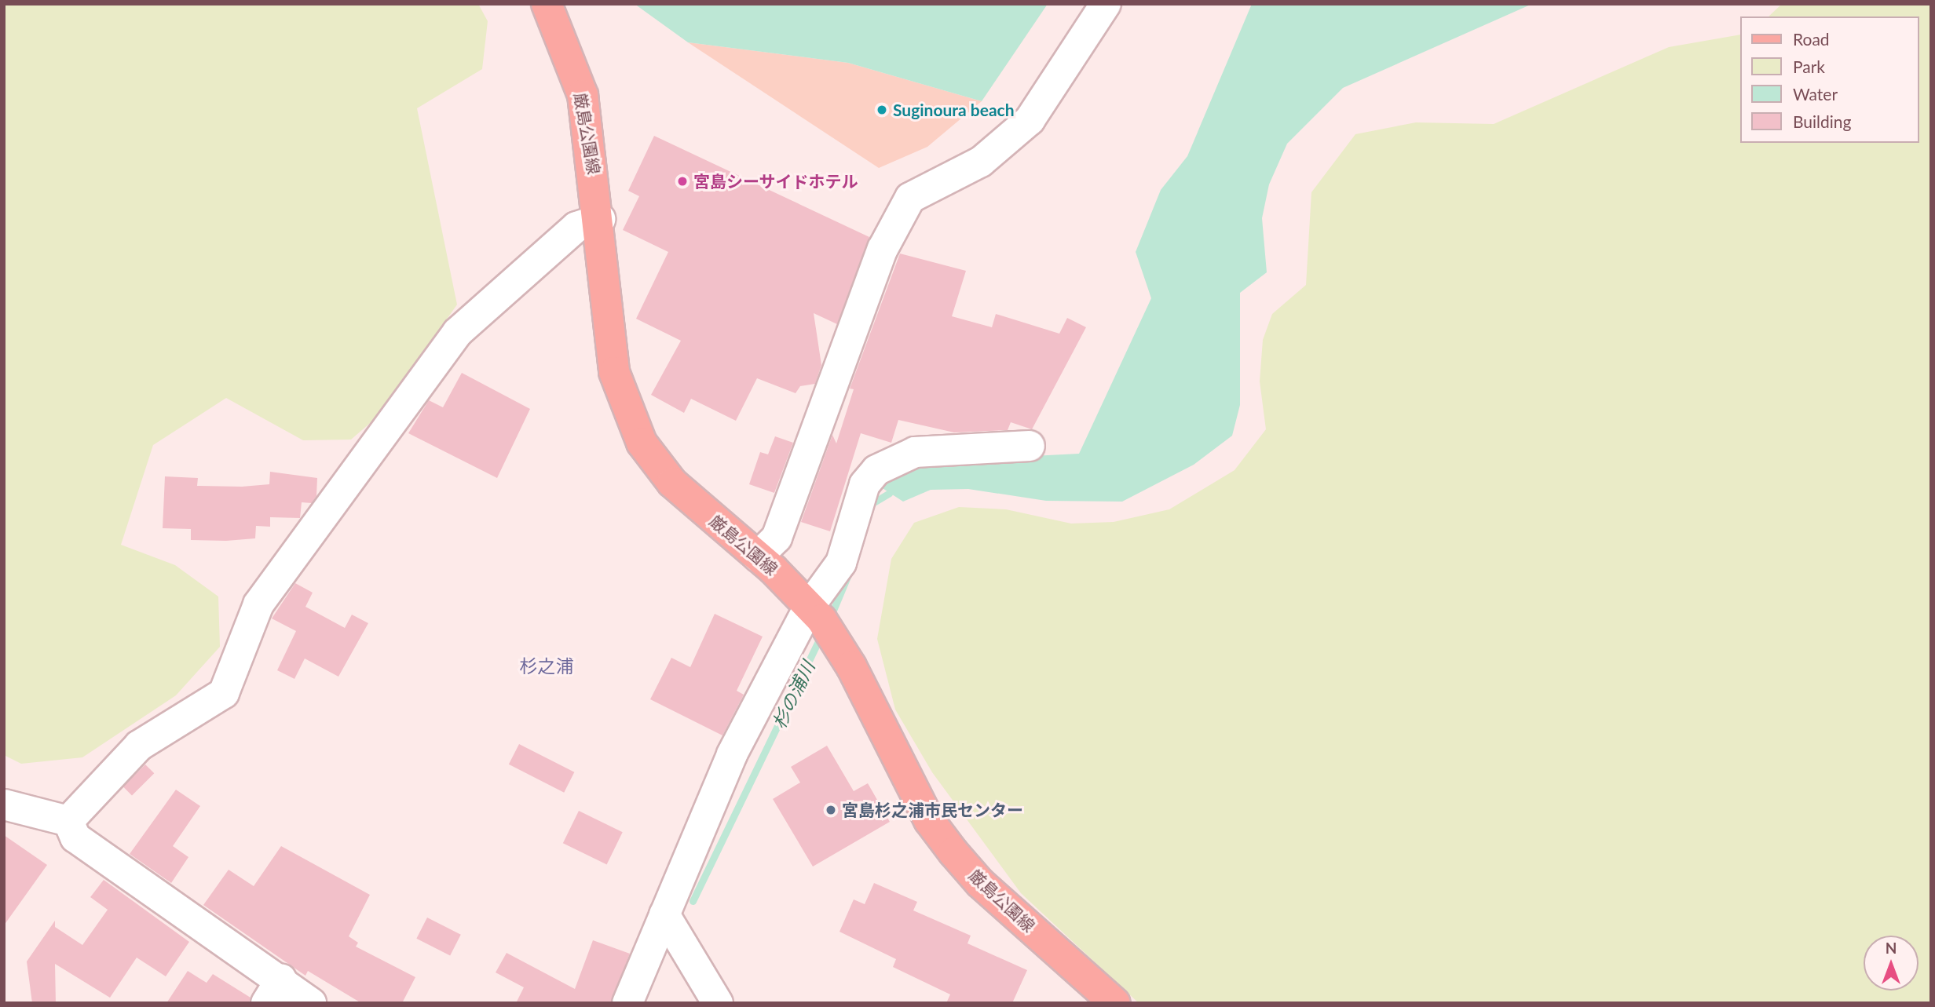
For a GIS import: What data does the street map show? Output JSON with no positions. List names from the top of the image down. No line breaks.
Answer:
{"streets":{"main road":["厳島公園線"]},"districts":["杉之浦"],"water":["杉の浦川"],"places":["Suginoura beach","宮島シーサイドホテル","宮島杉之浦市民センター"],"legend":["Road","Park","Water","Building"],"north":"top"}
